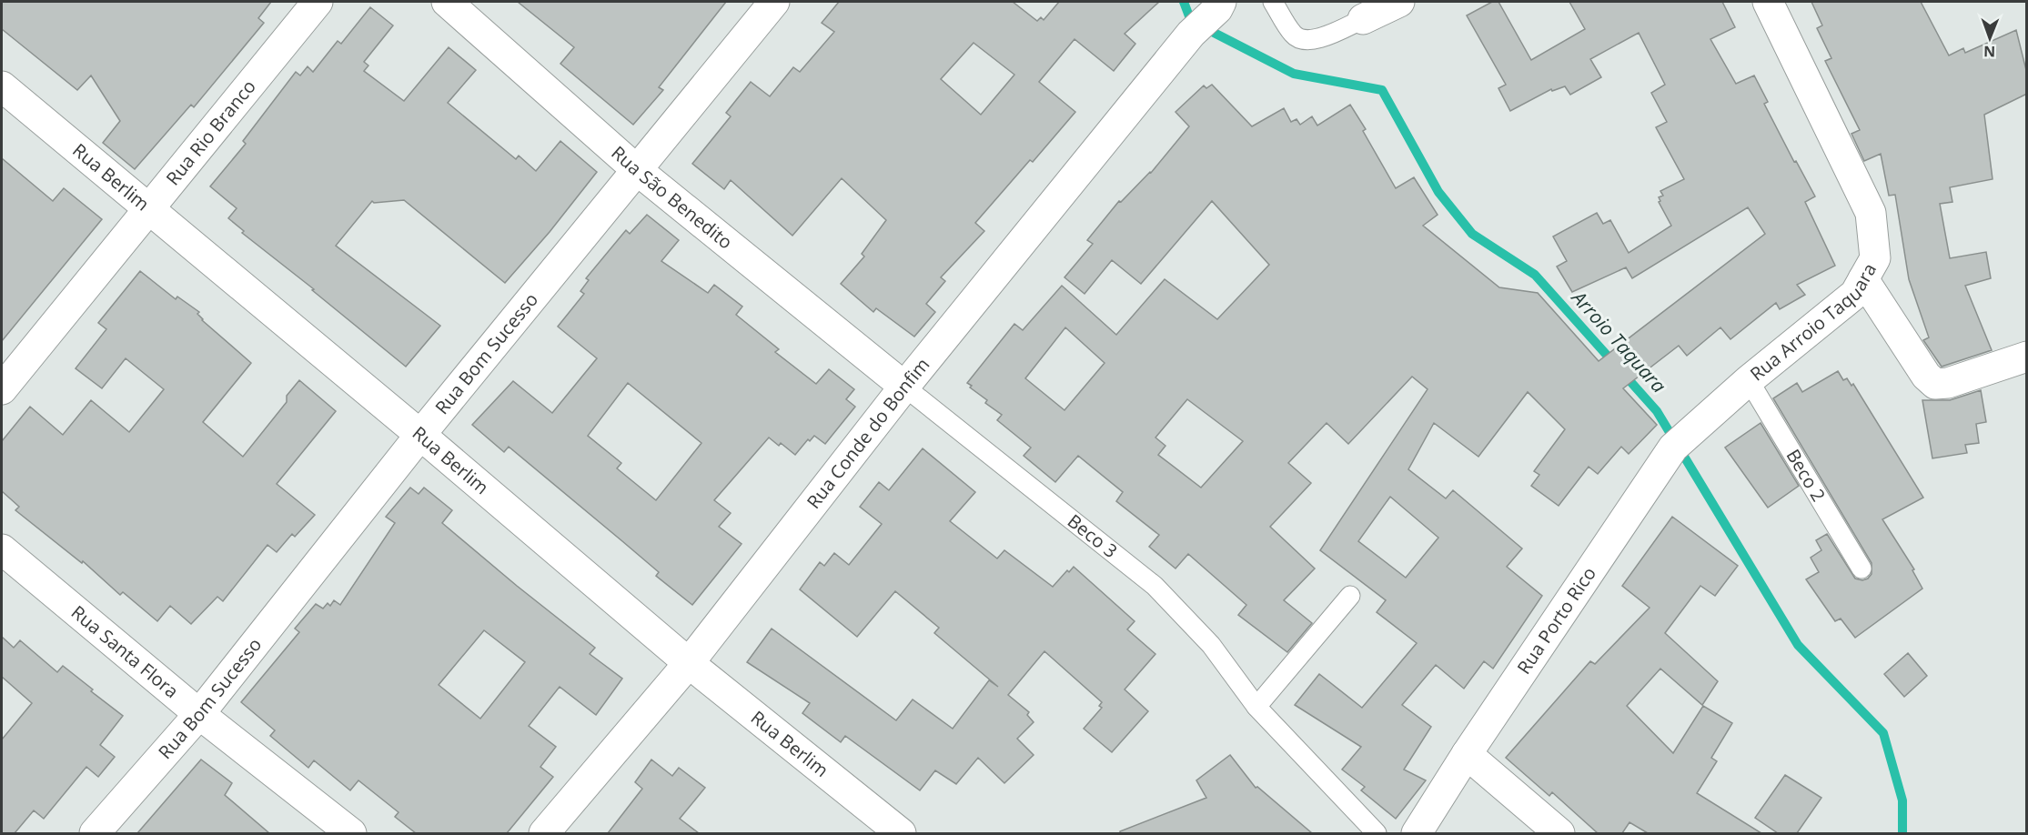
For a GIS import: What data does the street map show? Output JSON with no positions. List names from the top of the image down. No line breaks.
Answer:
{"streets":{"street":["Rua Rio Branco","Rua Berlim","Rua São Benedito","Rua Arroio Taquara","Rua Bom Sucesso","Rua Conde do Bonfim","Rua Porto Rico","Rua Santa Flora"],"lane":["Beco 2","Beco 3"]},"crossings":[["Rua Rio Branco","Rua Berlim"],["Rua Berlim","Rua Bom Sucesso"],["Rua Berlim","Rua Conde do Bonfim"],["Rua São Benedito","Rua Bom Sucesso"],["Rua São Benedito","Rua Conde do Bonfim"],["Rua São Benedito","Beco 3"],["Rua Arroio Taquara","Beco 2"],["Rua Arroio Taquara","Rua Porto Rico"],["Rua Bom Sucesso","Rua Santa Flora"],["Rua Conde do Bonfim","Beco 3"]],"water":["Arroio Taquara"],"north":"bottom"}
